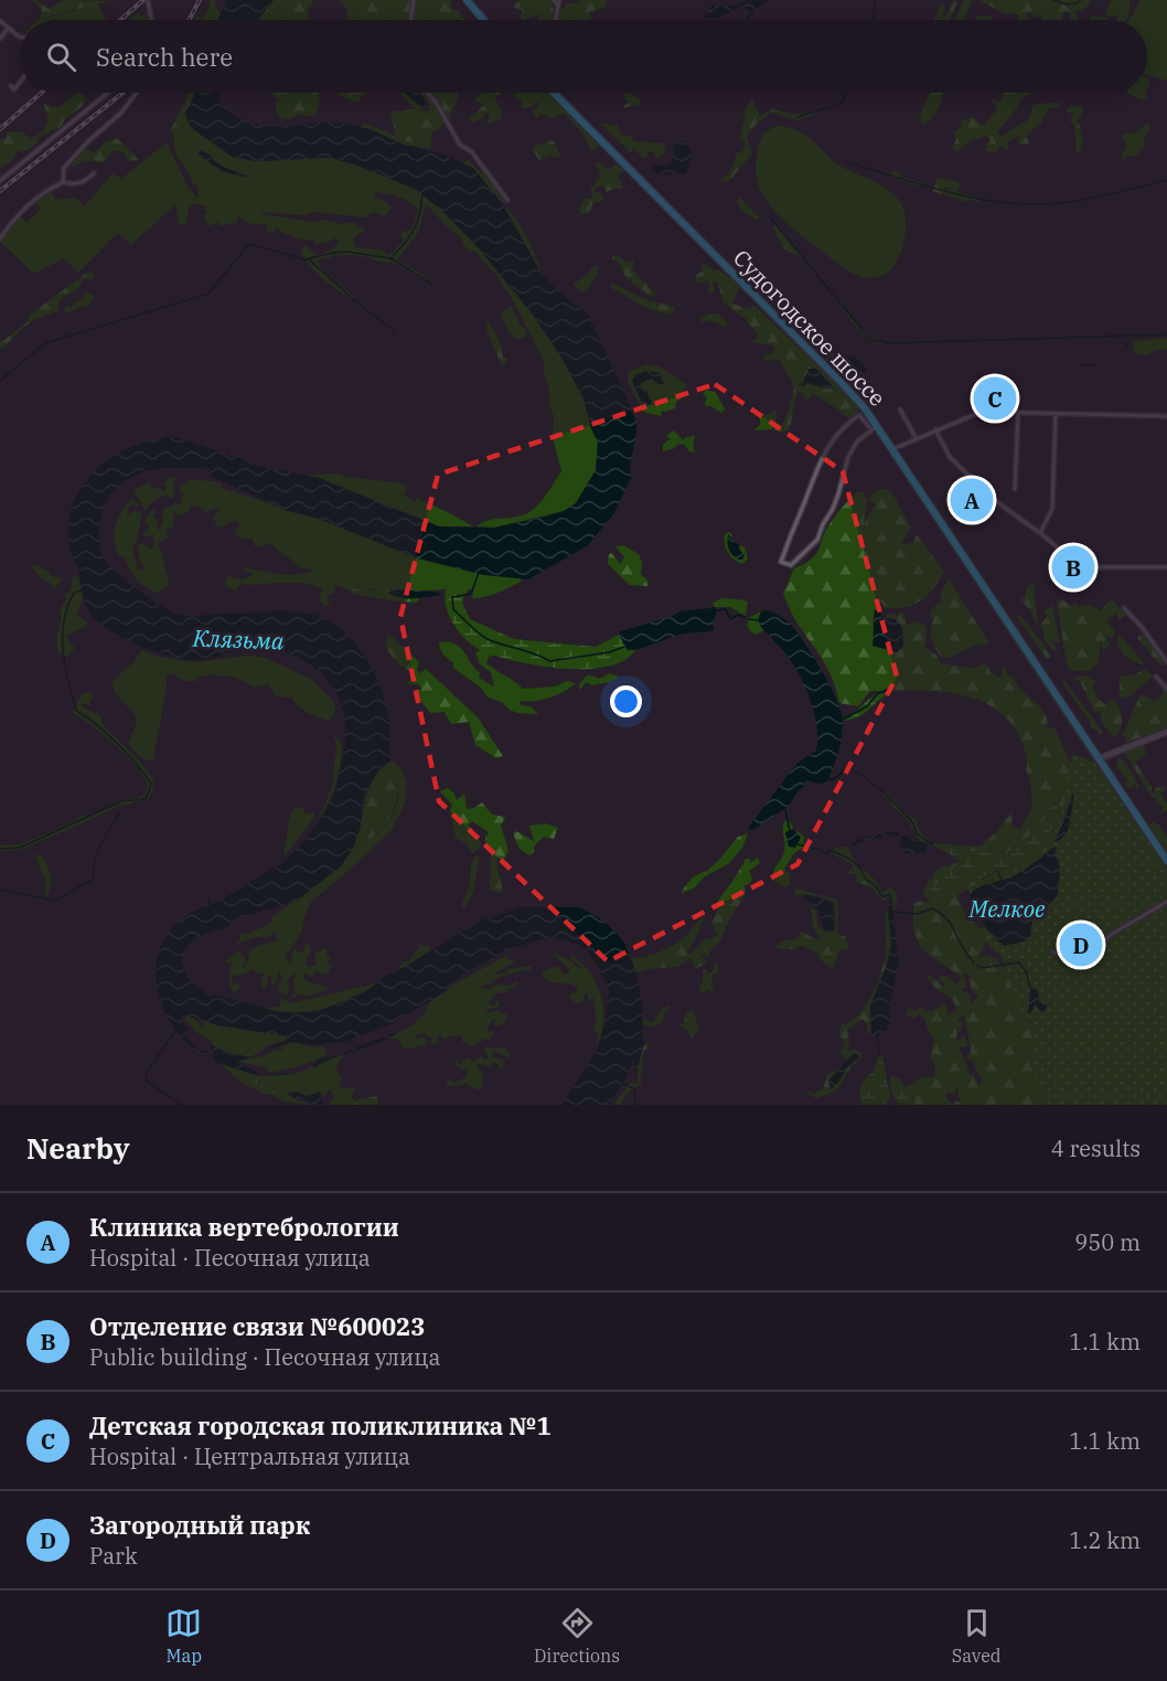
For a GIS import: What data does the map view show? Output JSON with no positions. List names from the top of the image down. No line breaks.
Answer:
{"streets":{"main road":["Судогодское шоссе"]},"water":["Клязьма","Мелкое"],"page":{"search":"Search here","pins":["C","A","B","D"],"heading":["Nearby","4 results"],"list":[{"mark":"A","name":"Клиника вертебрологии","note":"Hospital · Песочная улица","value":"950 m"},{"mark":"B","name":"Отделение связи №600023","note":"Public building · Песочная улица","value":"1.1 km"},{"mark":"C","name":"Детская городская поликлиника №1","note":"Hospital · Центральная улица","value":"1.1 km"},{"mark":"D","name":"Загородный парк","note":"Park","value":"1.2 km"}],"nav":["Map","Directions","Saved"]}}
